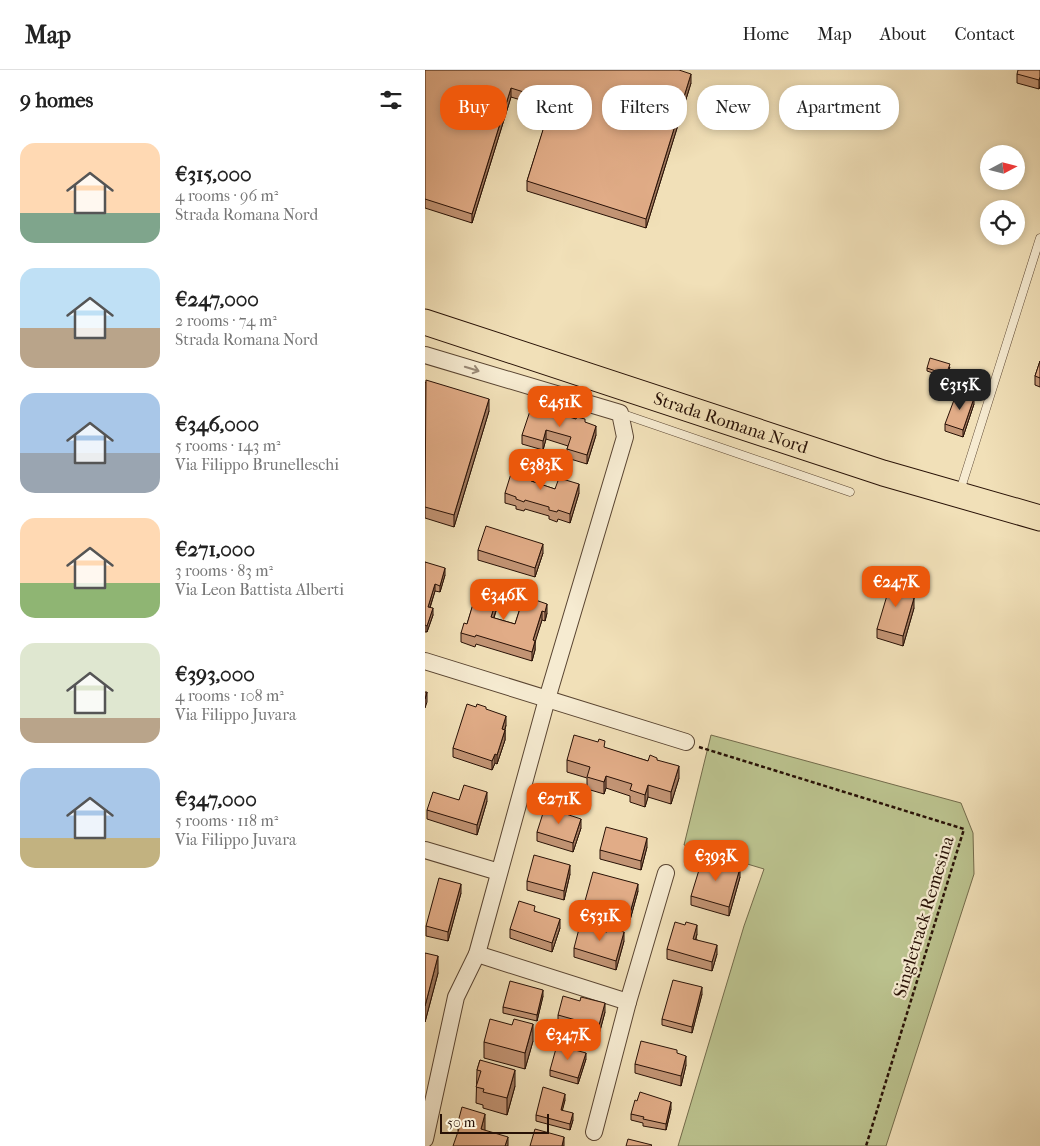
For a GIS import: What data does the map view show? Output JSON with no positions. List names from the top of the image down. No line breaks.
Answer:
{"streets":{"main road":["Strada Romana Nord"],"path":["Singletrack Remesina"]},"scale_bar":"50 m","north":"right","page":{"header":"Map","nav":["Home","Map","About","Contact"],"heading":"9 homes","chip":["Buy","Rent","Filters","New","Apartment"],"list":[{"name":"€315,000","note":"4 rooms · 96 m² · Strada Romana Nord"},{"name":"€247,000","note":"2 rooms · 74 m² · Strada Romana Nord"},{"name":"€346,000","note":"5 rooms · 143 m² · Via Filippo Brunelleschi"},{"name":"€271,000","note":"3 rooms · 83 m² · Via Leon Battista Alberti"},{"name":"€393,000","note":"4 rooms · 108 m² · Via Filippo Juvara"},{"name":"€347,000","note":"5 rooms · 118 m² · Via Filippo Juvara"}],"price":["€315K","€451K","€383K","€247K","€346K","€271K","€393K","€531K","€347K"],"scale":"50 m"}}
